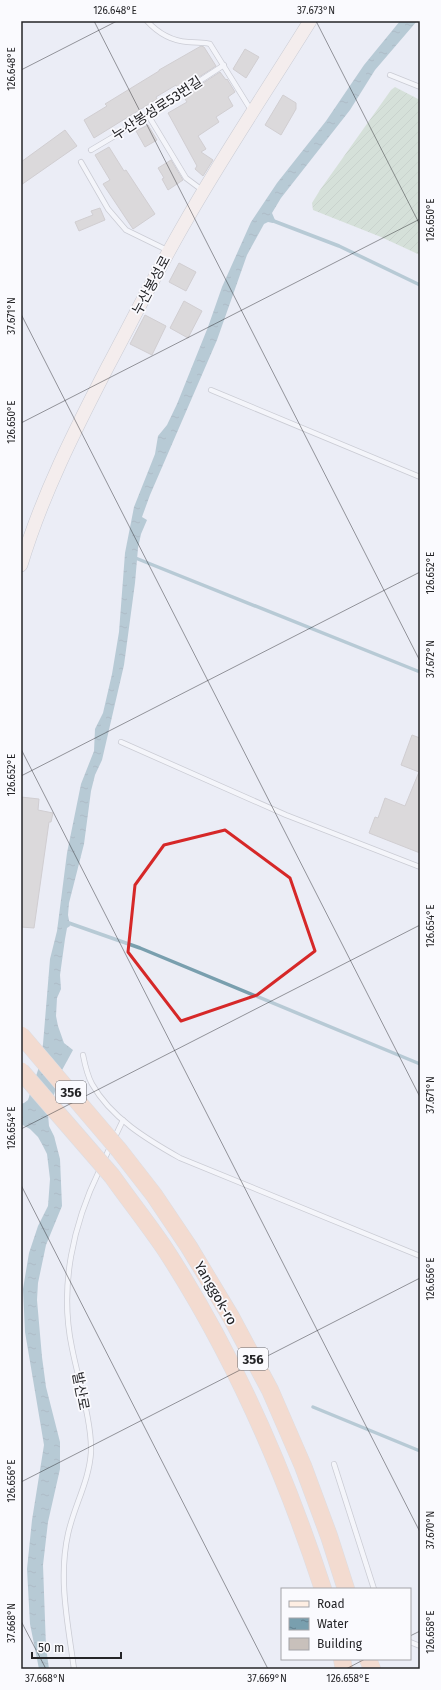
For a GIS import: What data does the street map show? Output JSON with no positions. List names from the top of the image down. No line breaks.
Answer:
{"streets":{"highway":["356","Yanggok-ro"],"street":["누산봉성로"],"lane":["누산봉성로53번길","발산로"]},"legend":["Road","Water","Building"],"scale_bar":"50 m","coordinates":["126.648°E","37.673°N","126.650°E","37.671°N","126.652°E","37.672°N","126.654°E","126.656°E","37.670°N","37.668°N","126.658°E","37.669°N"]}
